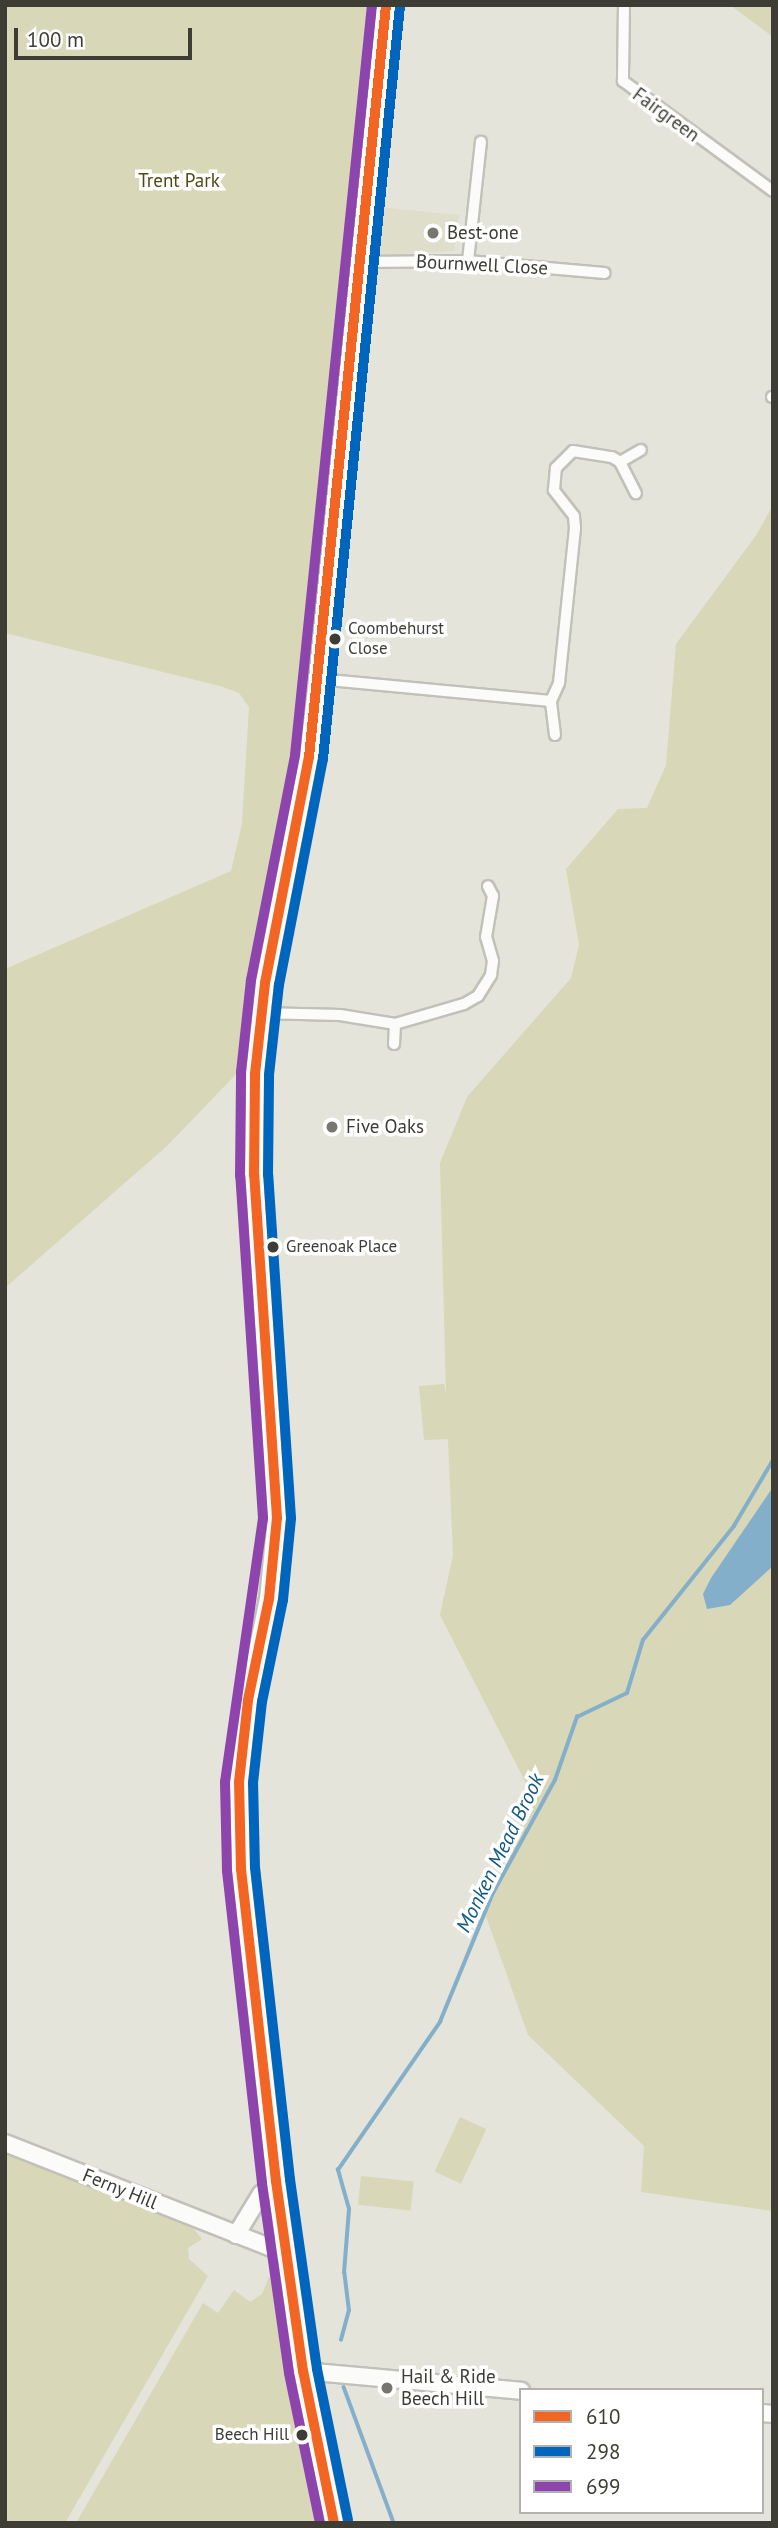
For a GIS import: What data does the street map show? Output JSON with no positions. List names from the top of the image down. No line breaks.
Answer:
{"streets":{"street":["Fairgreen","Bournwell Close","Ferny Hill"]},"water":["Monken Mead Brook"],"parks":["Trent Park"],"places":["Best-one","Coombehurst Close","Five Oaks","Greenoak Place","Hail & Ride Beech Hill","Beech Hill"],"lines":["transit line 610","transit line 699","transit line 298"],"legend":["610","298","699"],"scale_bar":"100 m"}
